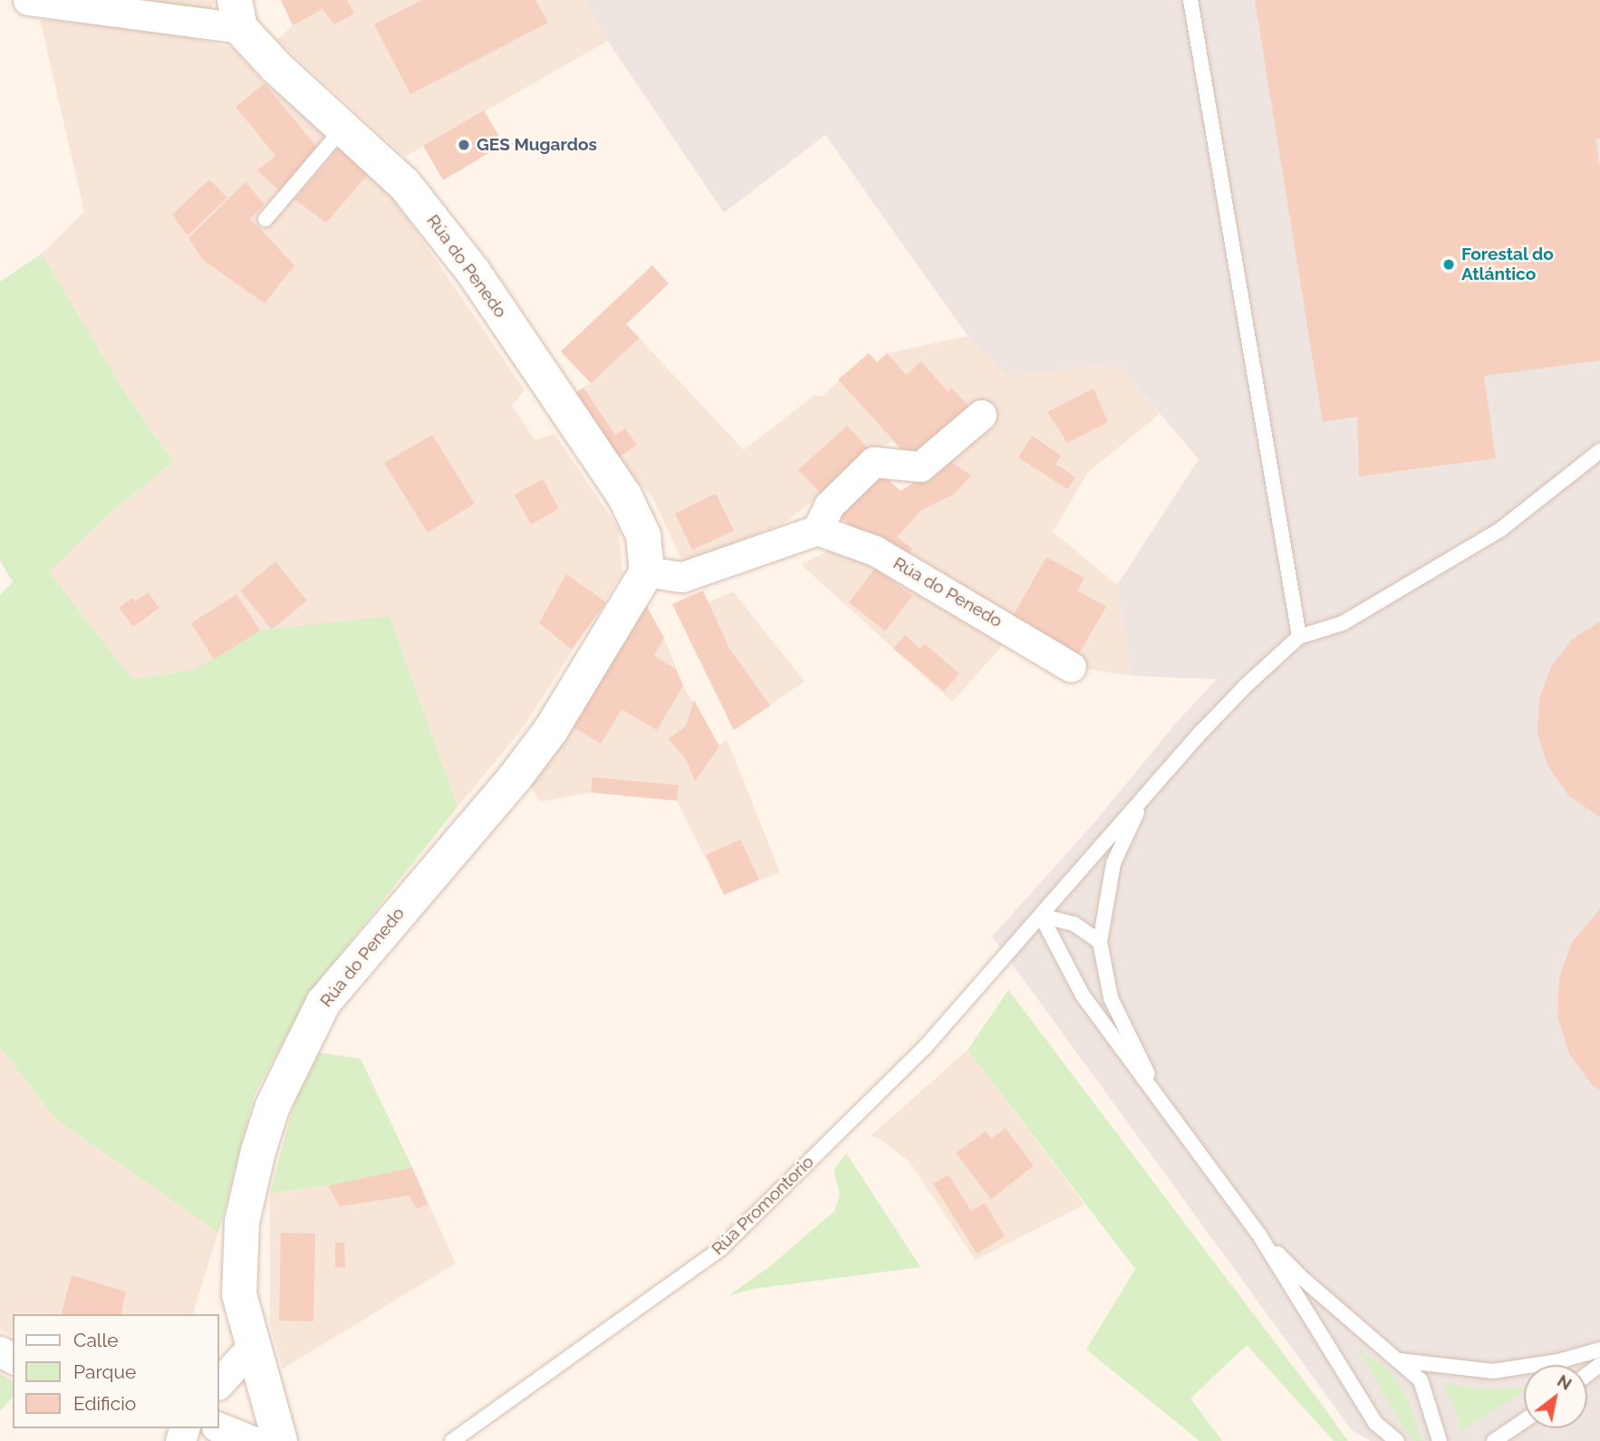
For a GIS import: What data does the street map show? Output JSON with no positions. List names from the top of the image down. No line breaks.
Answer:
{"streets":{"street":["Rúa do Penedo"],"lane":["Rúa Promontorio"]},"places":["GES Mugardos","Forestal do Atlántico"],"legend":["Calle","Parque","Edificio"],"north":"top right"}
